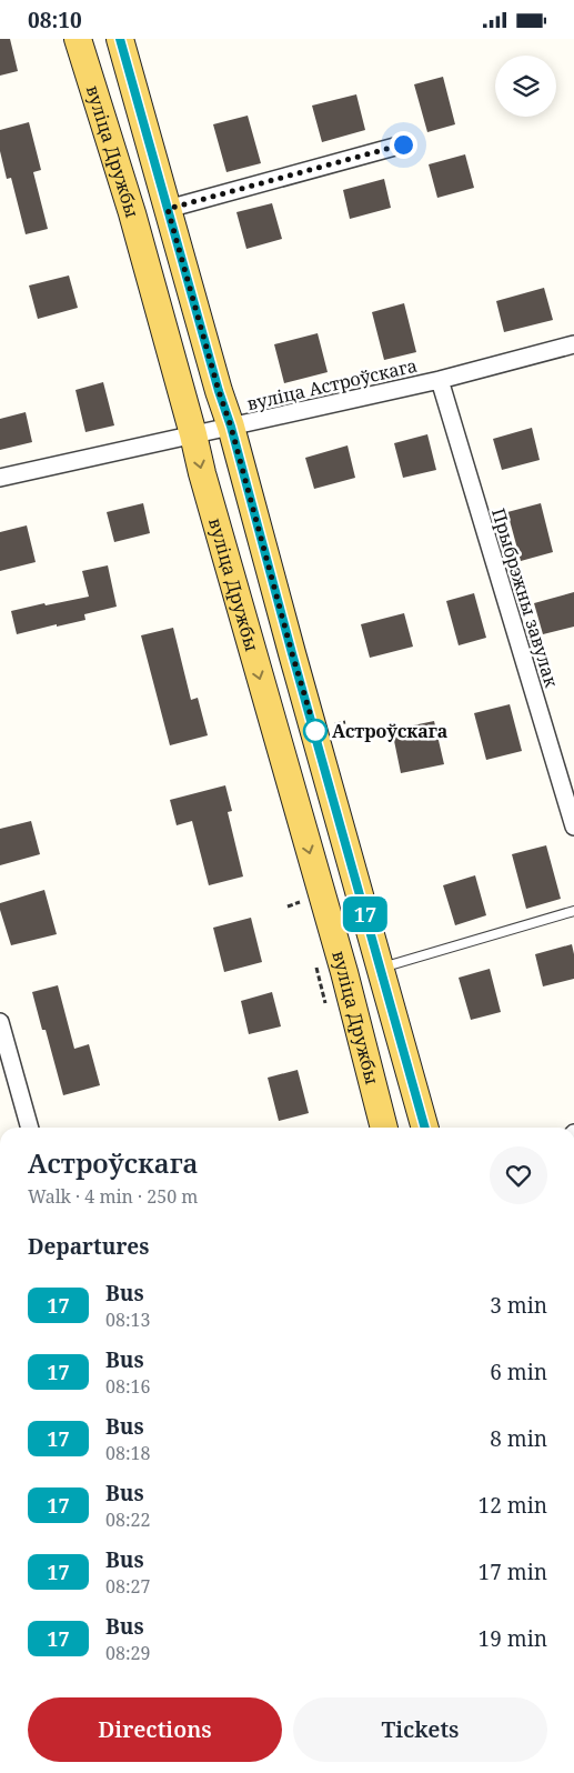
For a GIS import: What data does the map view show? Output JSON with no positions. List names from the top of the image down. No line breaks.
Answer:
{"streets":{"main road":["вуліца Дружбы"],"street":["вуліца Астроўскага","Прыбрэжны завулак"]},"crossings":[["вуліца Дружбы","вуліца Астроўскага"],["вуліца Астроўскага","Прыбрэжны завулак"]],"places":["Астроўскага"],"lines":["bus line 17"],"page":{"status":"08:10","on_map":"17","heading":[["Астроўскага","Walk · 4 min · 250 m"],"Departures"],"list":[{"mark":"17","name":"Bus","note":"08:13","value":"3 min"},{"mark":"17","name":"Bus","note":"08:16","value":"6 min"},{"mark":"17","name":"Bus","note":"08:18","value":"8 min"},{"mark":"17","name":"Bus","note":"08:22","value":"12 min"},{"mark":"17","name":"Bus","note":"08:27","value":"17 min"},{"mark":"17","name":"Bus","note":"08:29","value":"19 min"}],"buttons":["Directions","Tickets"]}}
